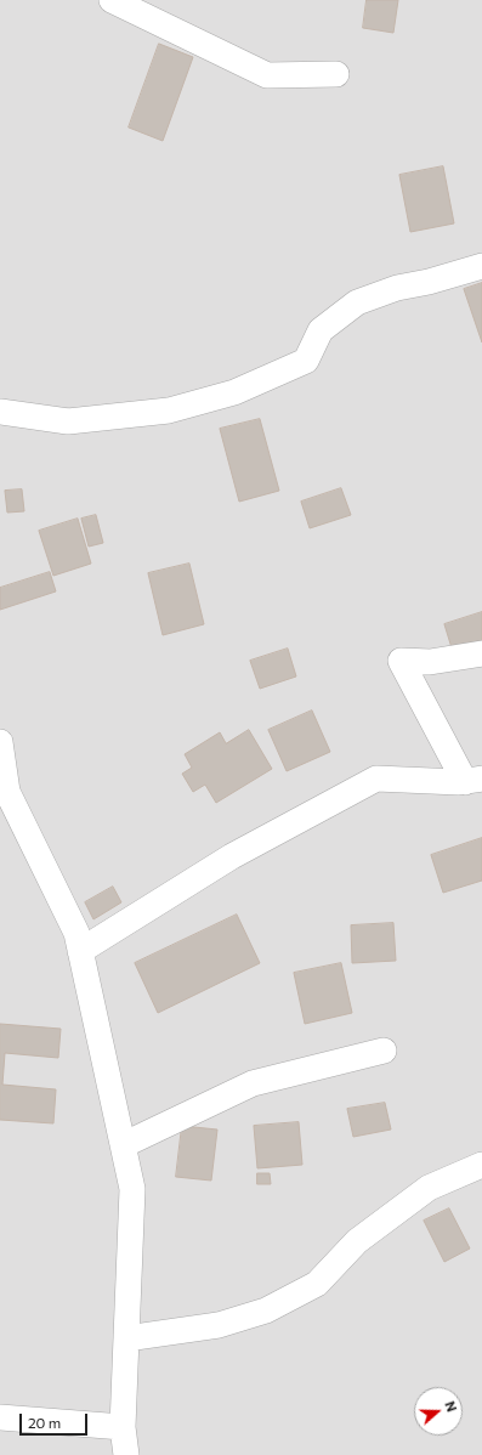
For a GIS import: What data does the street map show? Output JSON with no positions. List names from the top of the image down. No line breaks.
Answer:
{"scale_bar":"20 m","north":"right"}
